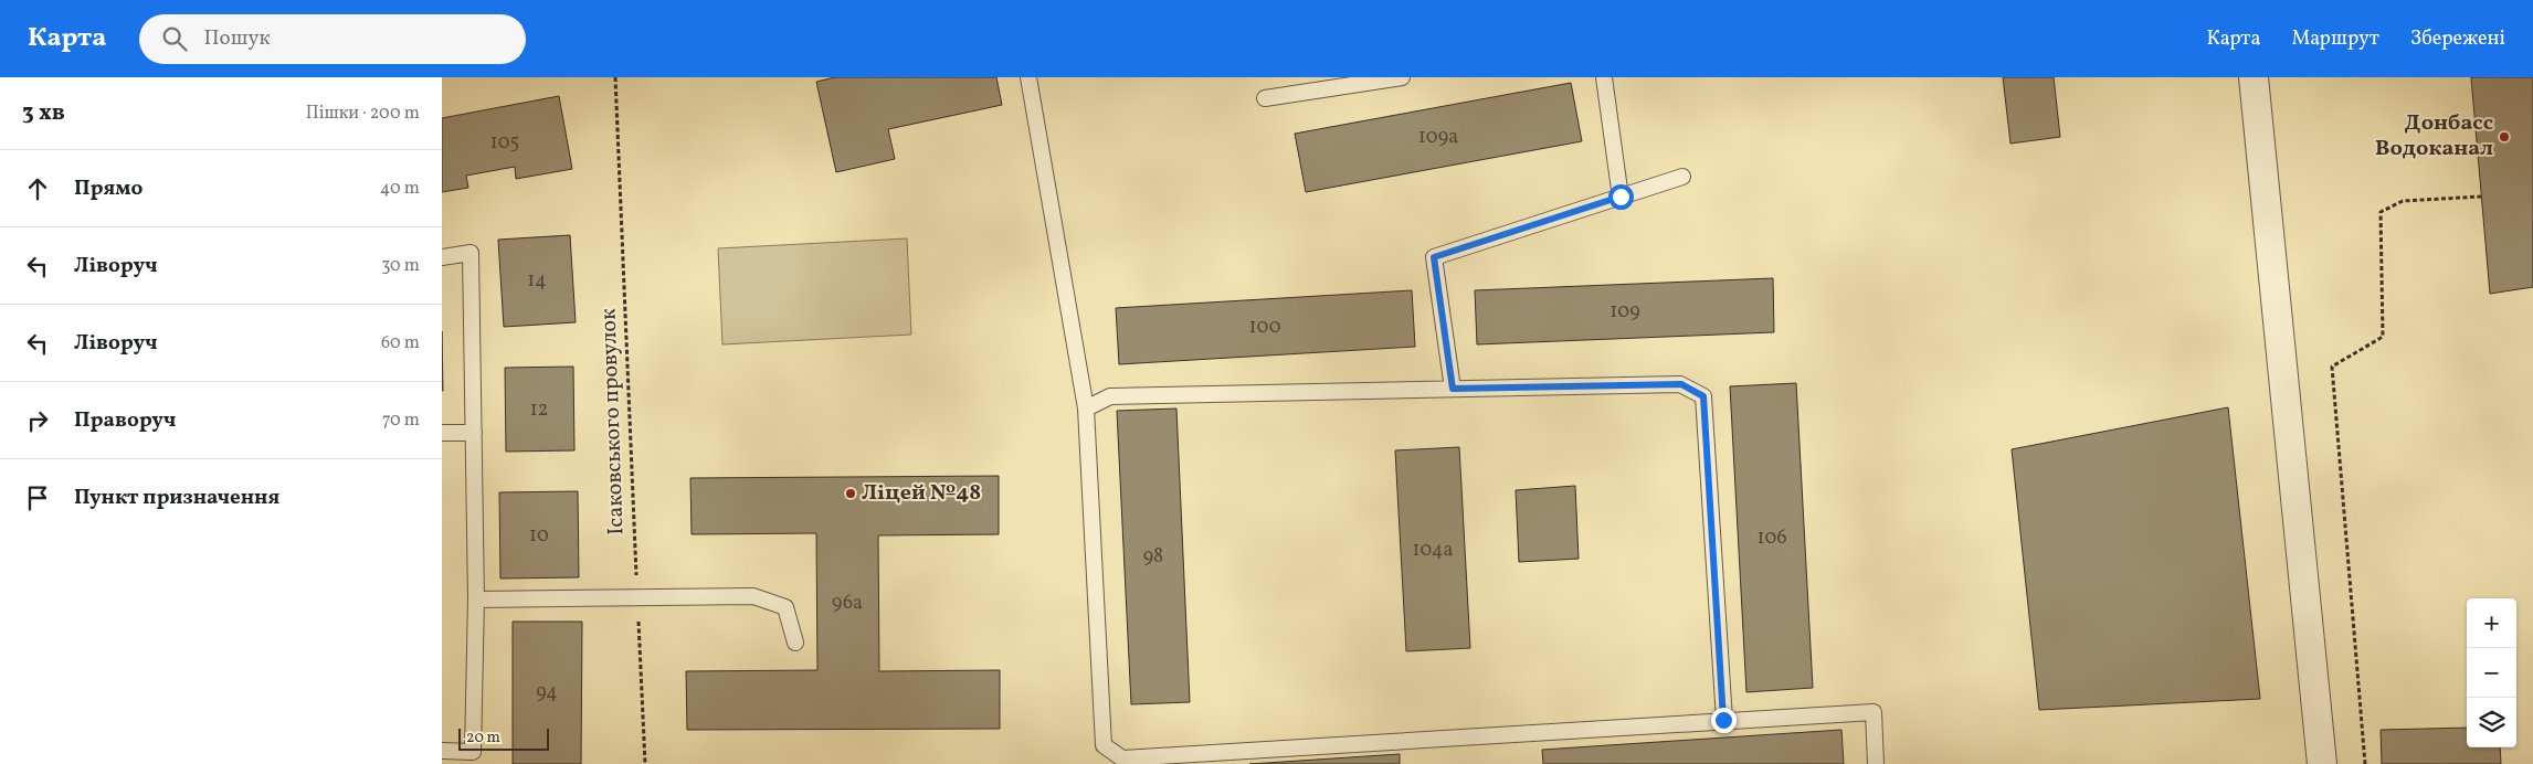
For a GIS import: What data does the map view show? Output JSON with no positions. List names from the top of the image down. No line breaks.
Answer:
{"streets":{"path":["Ісаковського провулок"]},"places":["Донбасс Водоканал","Ліцей №48"],"house_numbers":["109а","105","14","109","100","12","10","106","104а","98","96а","94"],"scale_bar":"20 m","page":{"header":"Карта","search":"Пошук","nav":["Карта","Маршрут","Збережені"],"heading":["3 хв","Пішки · 200 m"],"list":[["Прямо","40 m"],["Ліворуч","30 m"],["Ліворуч","60 m"],["Праворуч","70 m"],"Пункт призначення"],"map_buttons":["+","−"],"scale":"20 m"}}
